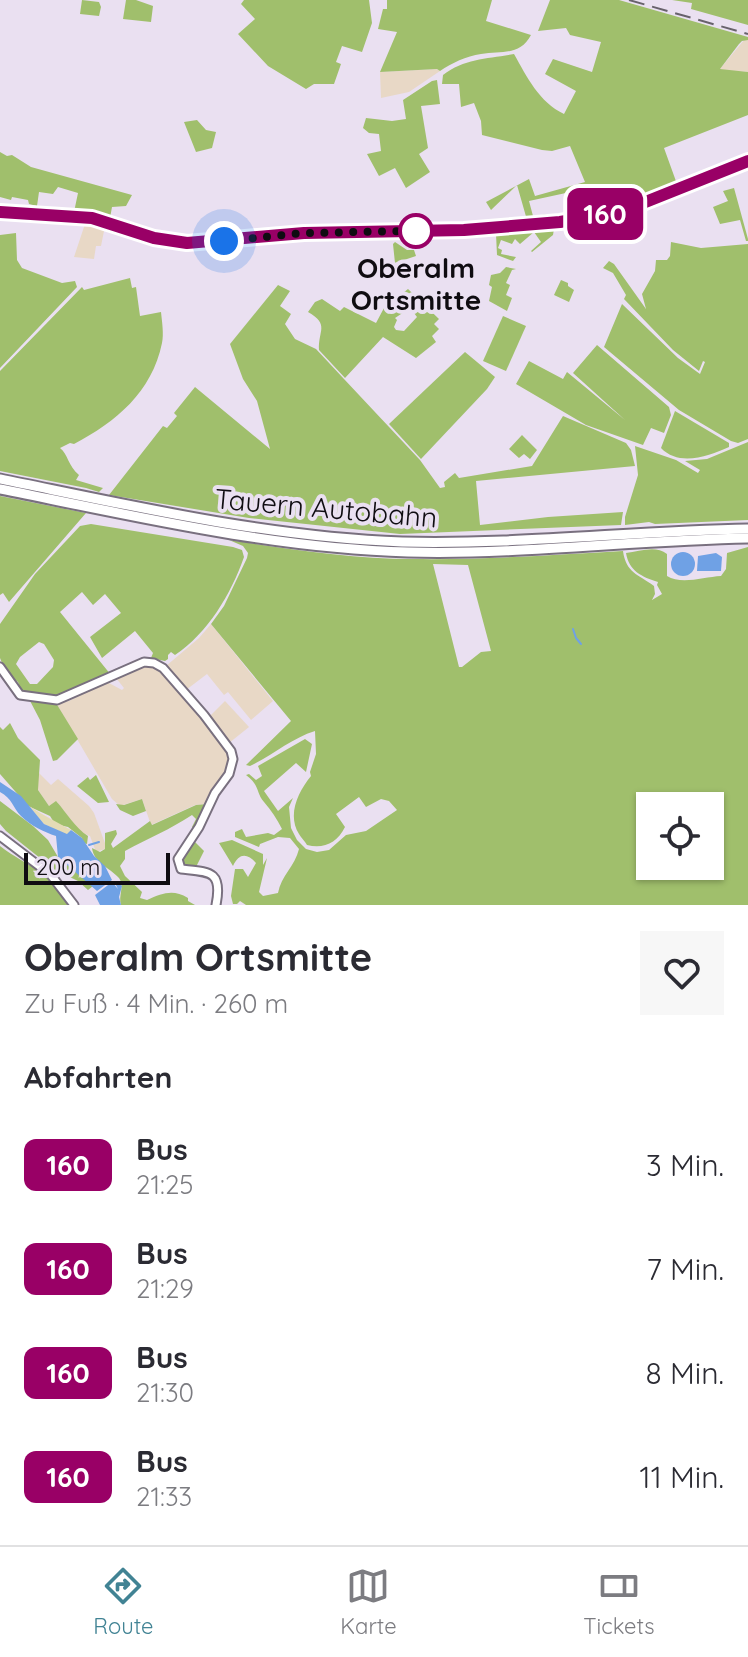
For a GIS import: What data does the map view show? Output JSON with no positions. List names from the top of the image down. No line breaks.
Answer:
{"streets":{"highway":["Tauern Autobahn"]},"places":["Oberalm Ortsmitte"],"lines":["bus line 160"],"scale_bar":"200 m","page":{"on_map":"160","scale":"200 m","heading":[["Oberalm Ortsmitte","Zu Fuß · 4 Min. · 260 m"],"Abfahrten"],"list":[{"mark":"160","name":"Bus","note":"21:25","value":"3 Min."},{"mark":"160","name":"Bus","note":"21:29","value":"7 Min."},{"mark":"160","name":"Bus","note":"21:30","value":"8 Min."},{"mark":"160","name":"Bus","note":"21:33","value":"11 Min."}],"tabs":["Route","Karte","Tickets"]}}
